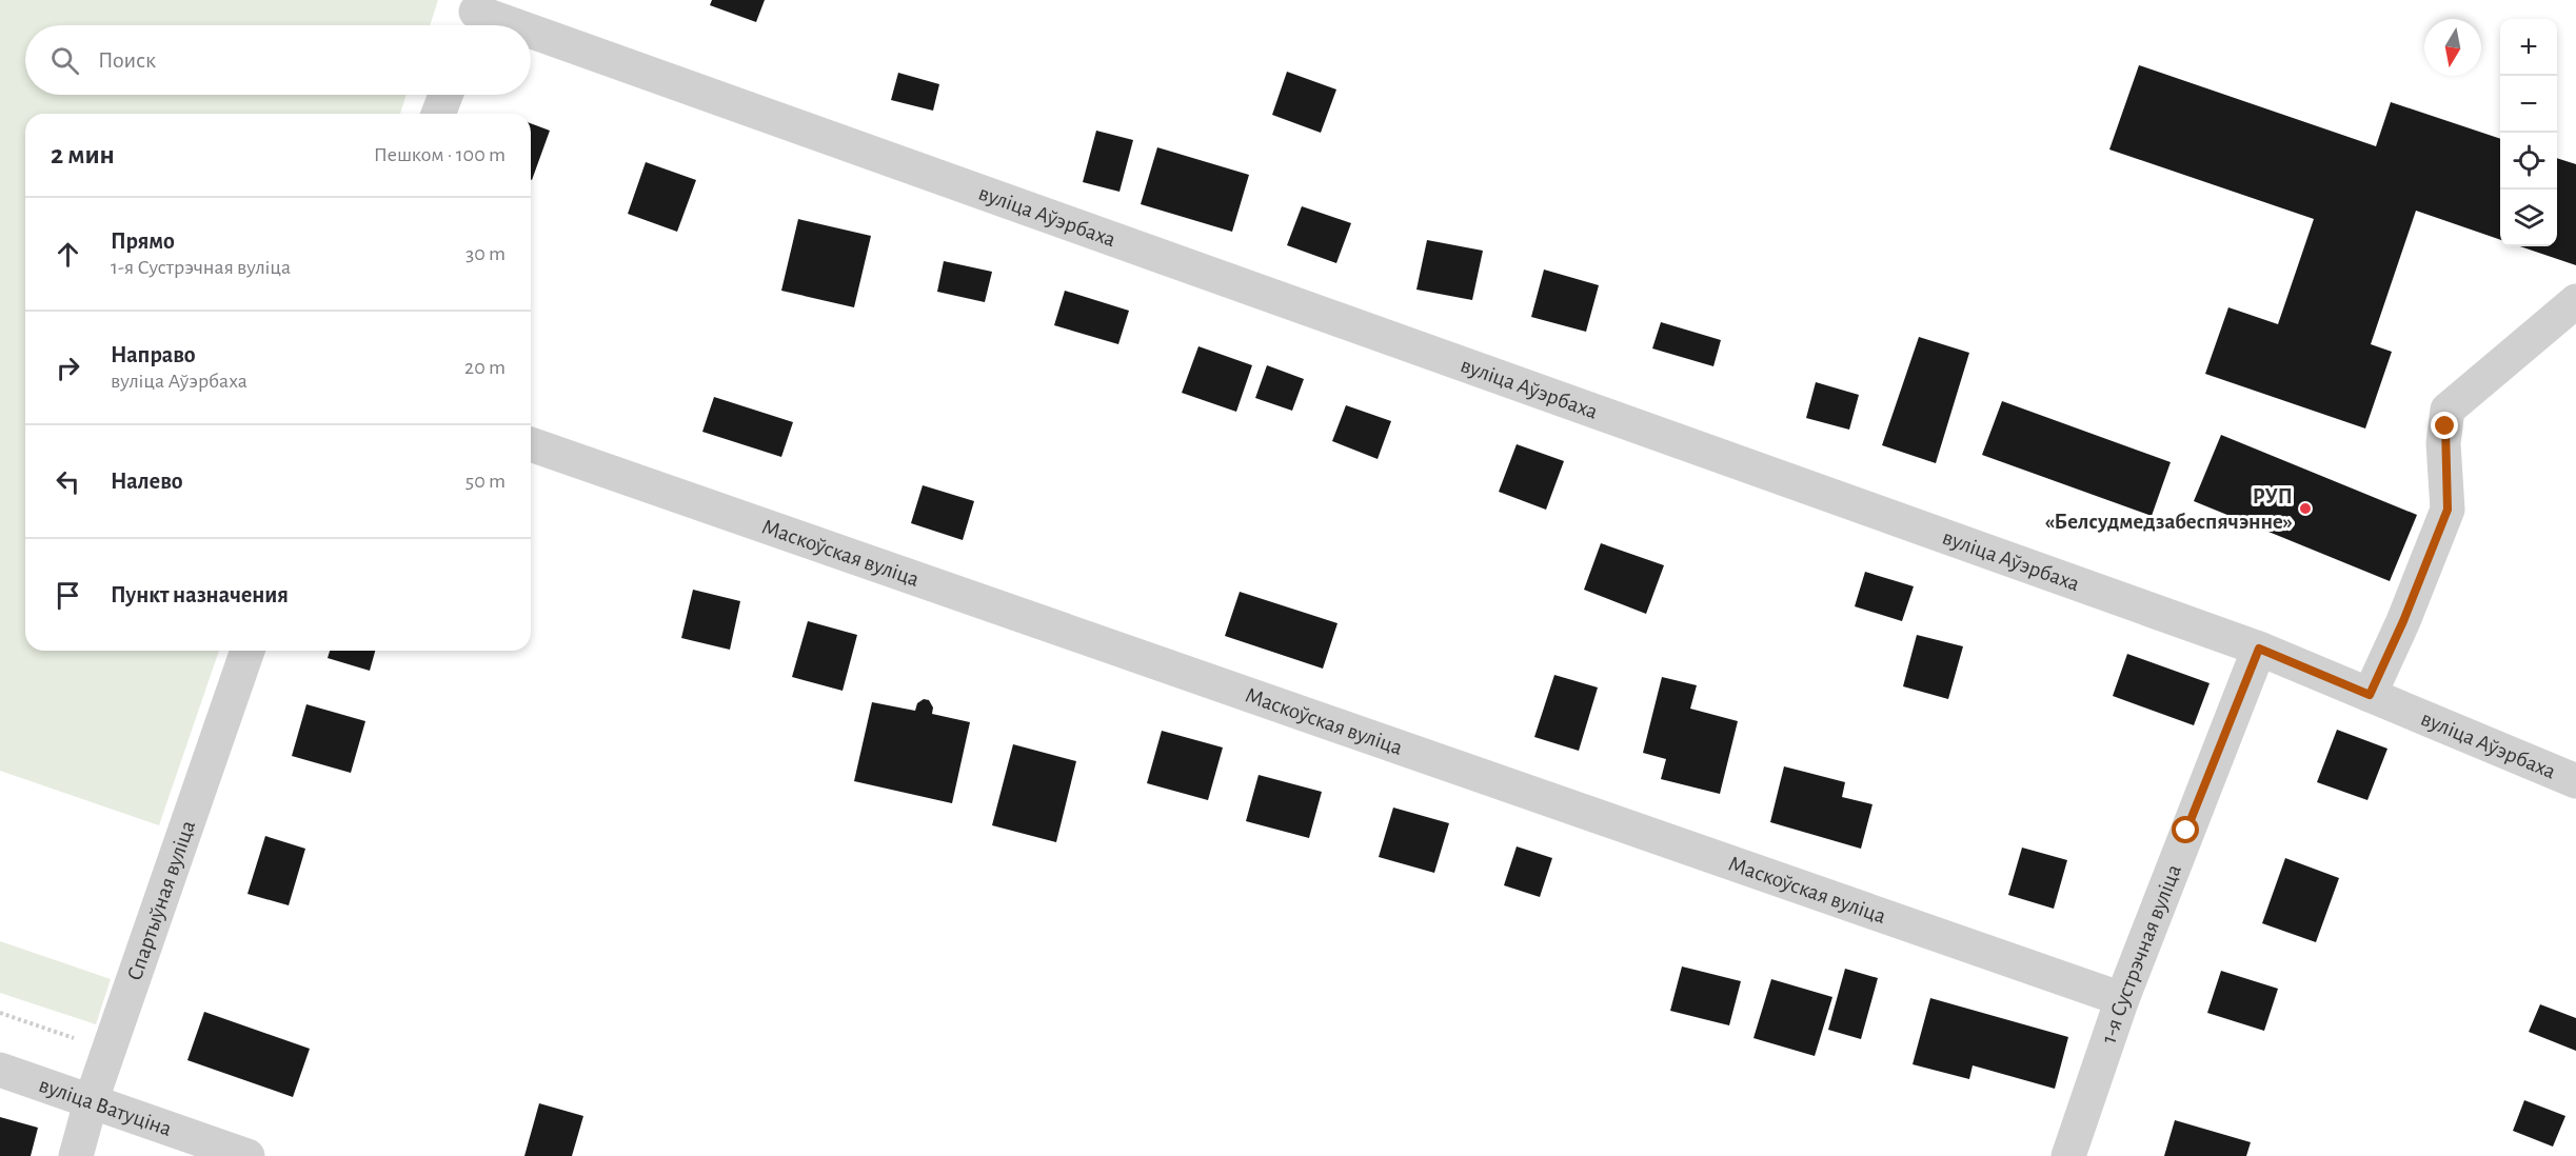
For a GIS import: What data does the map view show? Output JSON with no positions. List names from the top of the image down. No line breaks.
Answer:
{"streets":{"street":["вуліца Аўэрбаха","Маскоўская вуліца","Спартыўная вуліца","1-я Сустрэчная вуліца","вуліца Ватуціна"]},"crossings":[["вуліца Аўэрбаха","1-я Сустрэчная вуліца"],["Маскоўская вуліца","1-я Сустрэчная вуліца"],["Спартыўная вуліца","вуліца Ватуціна"]],"places":["РУП «Белсудмедзабеспячэнне»"],"north":"bottom","page":{"map_buttons":["+","−"],"search":"Поиск","heading":["2 мин","Пешком · 100 m"],"list":[["Прямо","1-я Сустрэчная вуліца","30 m"],["Направо","вуліца Аўэрбаха","20 m"],["Налево","50 m"],"Пункт назначения"]}}
